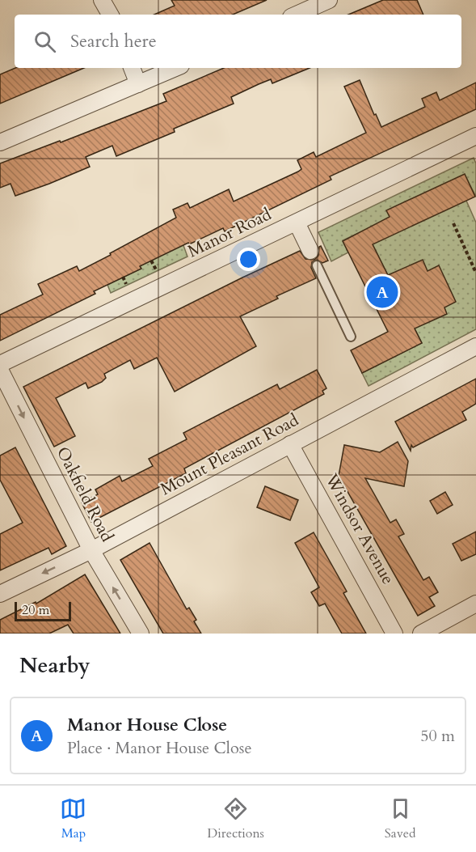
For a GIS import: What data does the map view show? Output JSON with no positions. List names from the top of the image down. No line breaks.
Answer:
{"streets":{"street":["Manor Road","Mount Pleasant Road","Oakfield Road","Windsor Avenue"]},"crossings":[["Mount Pleasant Road","Oakfield Road"],["Mount Pleasant Road","Windsor Avenue"]],"scale_bar":"20 m","page":{"search":"Search here","pins":"A","scale":"20 m","heading":"Nearby","list":[{"mark":"A","name":"Manor House Close","note":"Place · Manor House Close","value":"50 m"}],"nav":["Map","Directions","Saved"]}}
